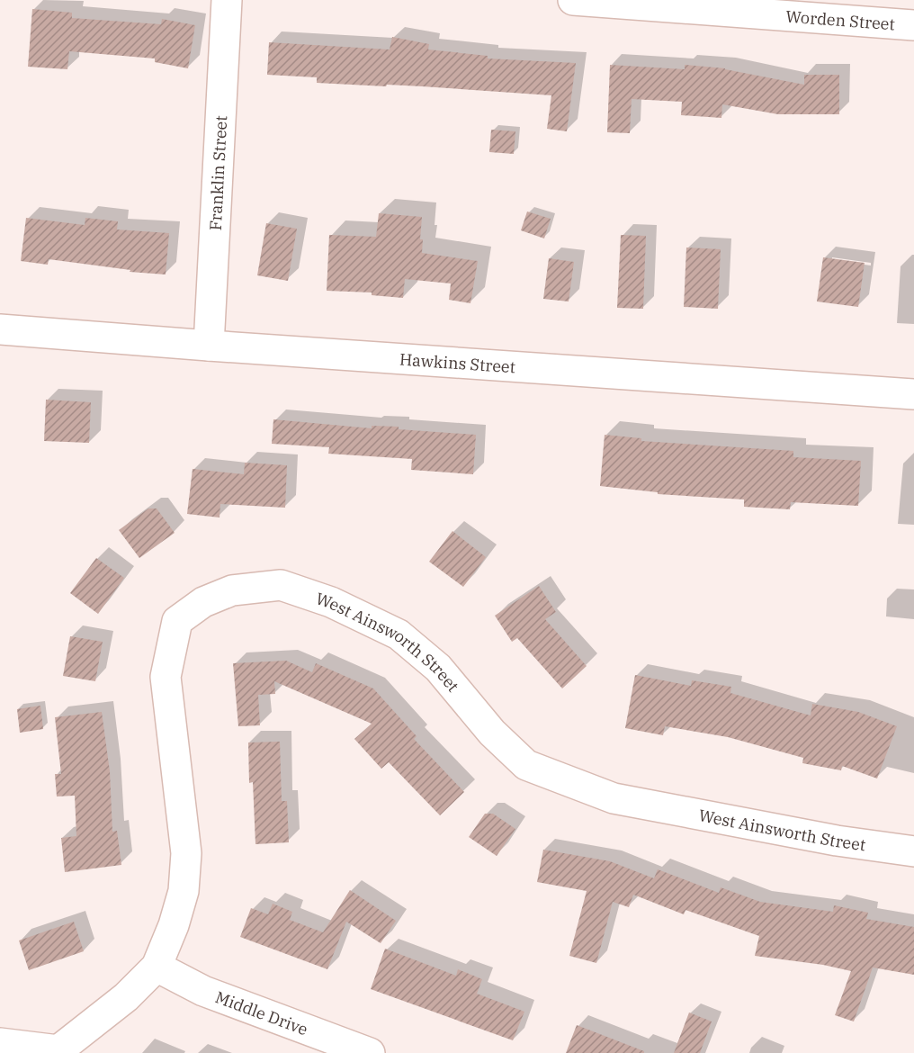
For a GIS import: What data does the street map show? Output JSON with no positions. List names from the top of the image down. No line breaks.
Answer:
{"streets":{"street":["Worden Street","Franklin Street","Hawkins Street","West Ainsworth Street","Middle Drive"]},"crossings":[["Franklin Street","Hawkins Street"],["West Ainsworth Street","Middle Drive"]]}
